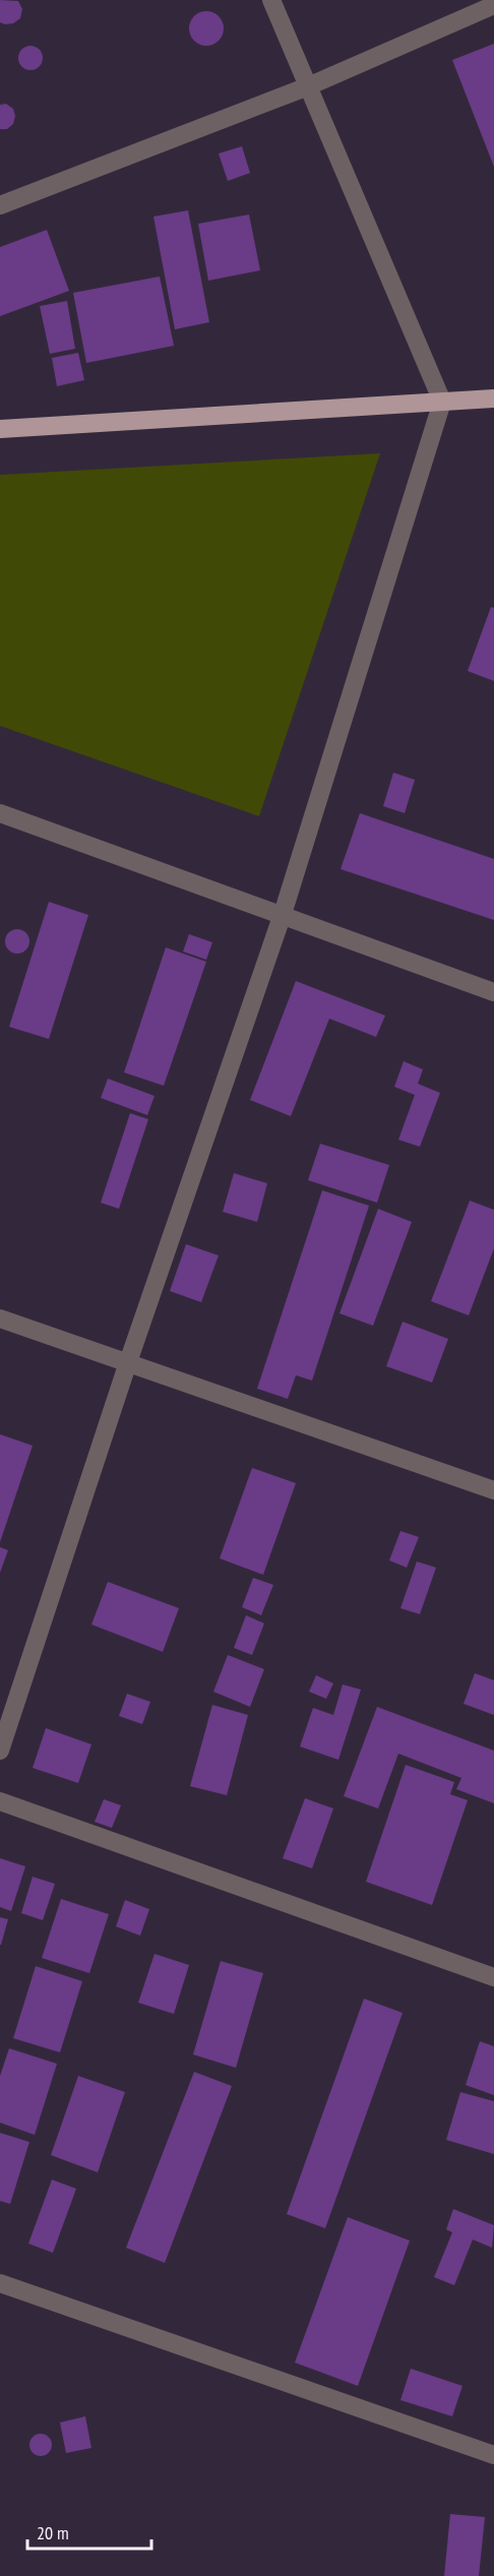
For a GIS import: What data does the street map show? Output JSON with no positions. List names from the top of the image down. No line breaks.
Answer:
{"scale_bar":"20 m"}
